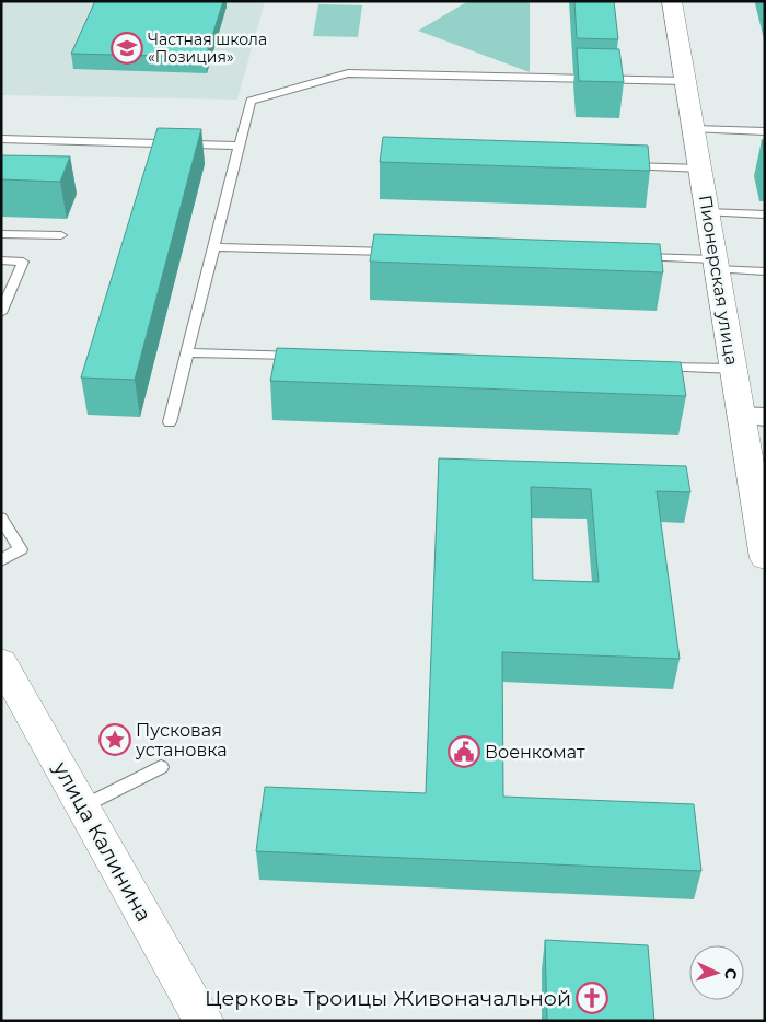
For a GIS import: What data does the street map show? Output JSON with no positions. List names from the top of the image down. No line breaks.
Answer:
{"streets":{"street":["Пионерская улица","улица Калинина"]},"places":{"school or university":["Частная школа «Позиция»"],"place":["Пусковая установка"],"public building":["Военкомат"],"church":["Церковь Троицы Живоначальной"]},"north":"right"}
